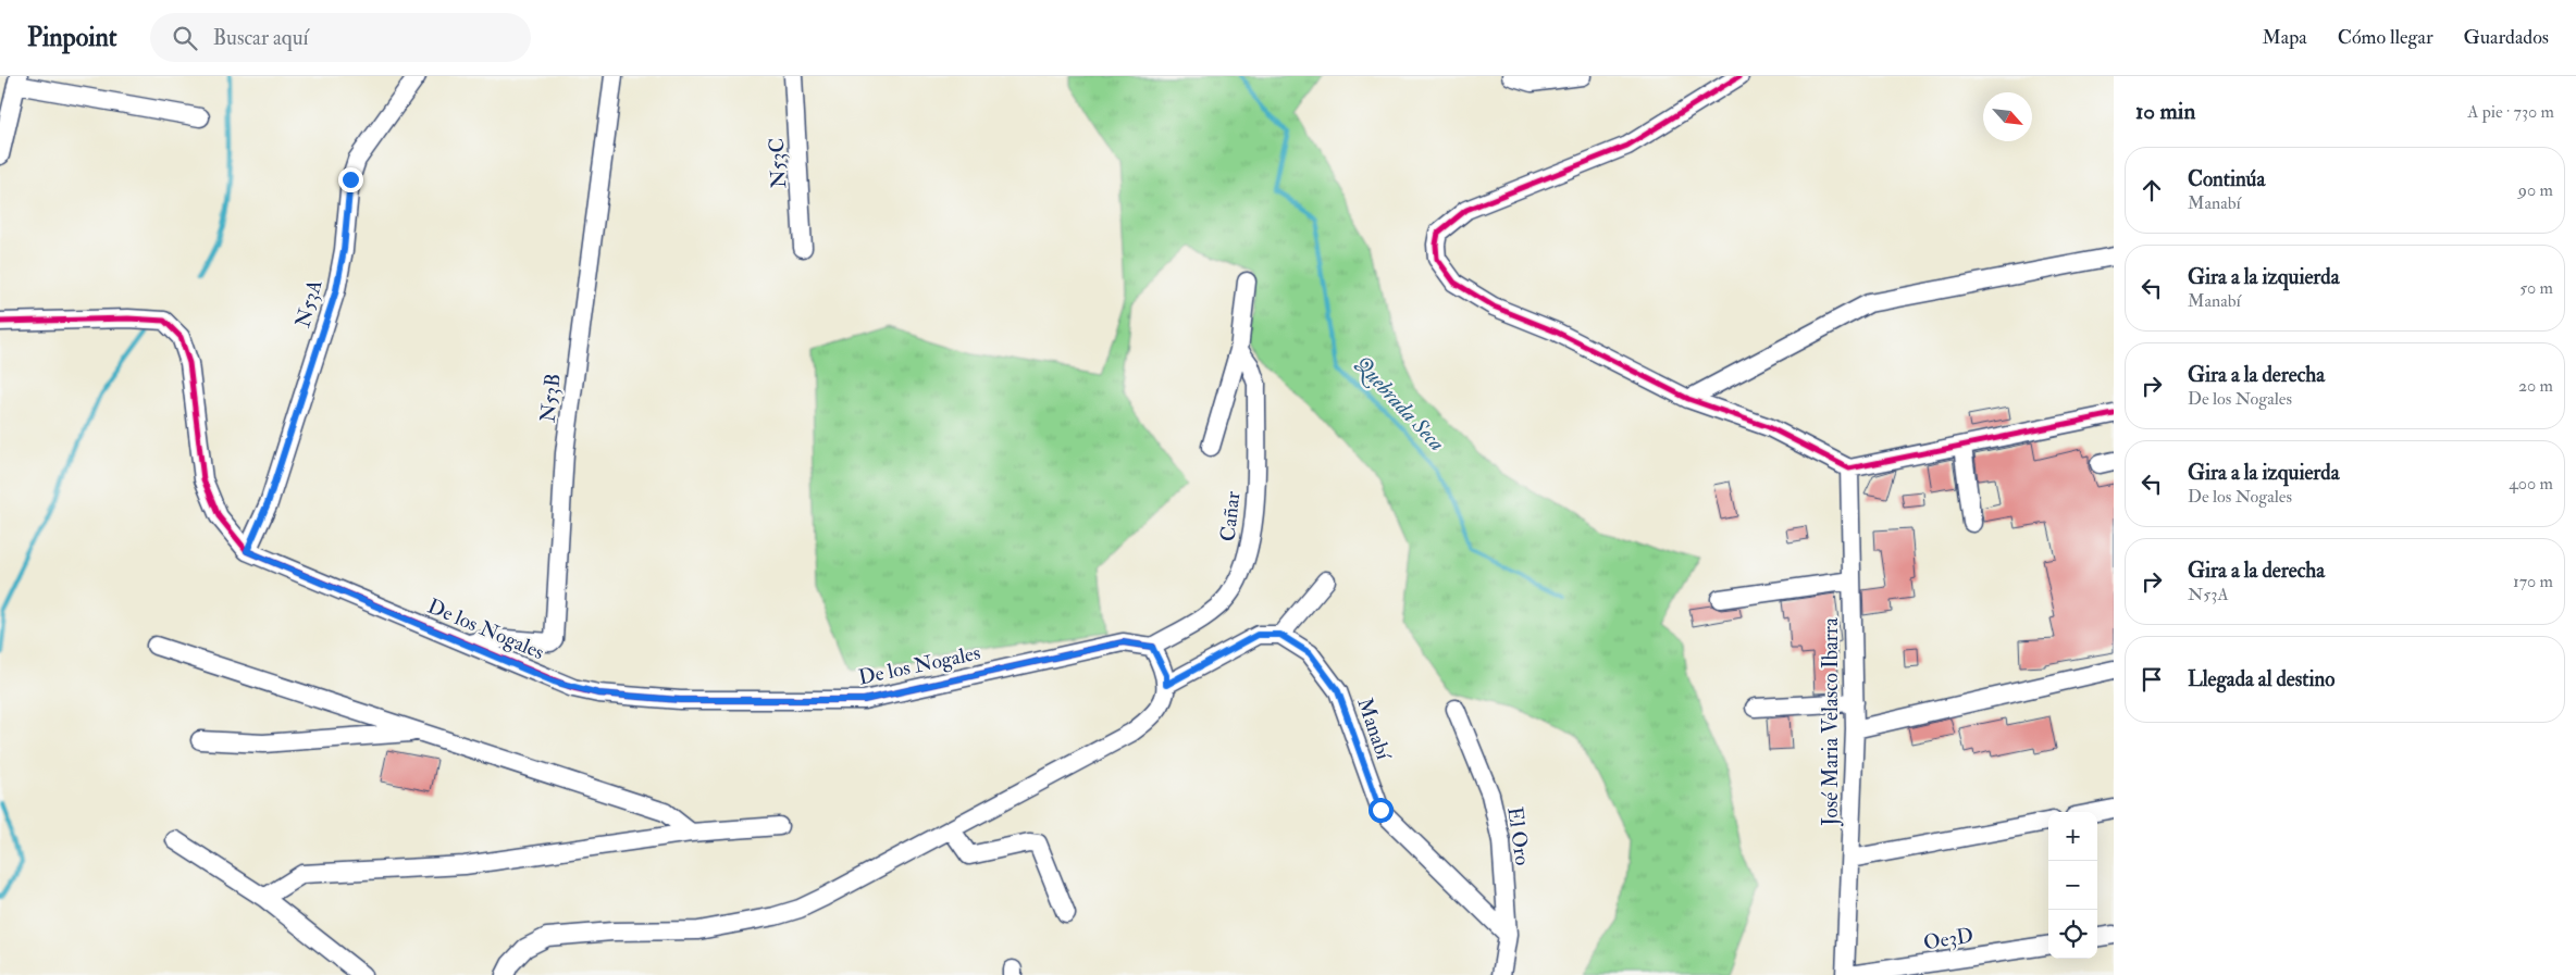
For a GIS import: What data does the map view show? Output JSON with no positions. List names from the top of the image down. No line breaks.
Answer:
{"streets":{"street":["N53C","N53A","N53B","Cañar","De los Nogales","José Maria Velasco Ibarra","Manabí","El Oro","Oe3D"]},"crossings":[["N53A","De los Nogales"],["N53B","De los Nogales"],["Cañar","De los Nogales"],["Manabí","El Oro"]],"water":["Quebrada Seca"],"north":"bottom right","page":{"header":"Pinpoint","search":"Buscar aquí","nav":["Mapa","Cómo llegar","Guardados"],"heading":["10 min","A pie · 730 m"],"list":[["Continúa","Manabí","90 m"],["Gira a la izquierda","Manabí","50 m"],["Gira a la derecha","De los Nogales","20 m"],["Gira a la izquierda","De los Nogales","400 m"],["Gira a la derecha","N53A","170 m"],"Llegada al destino"],"map_buttons":["+","−"]}}
